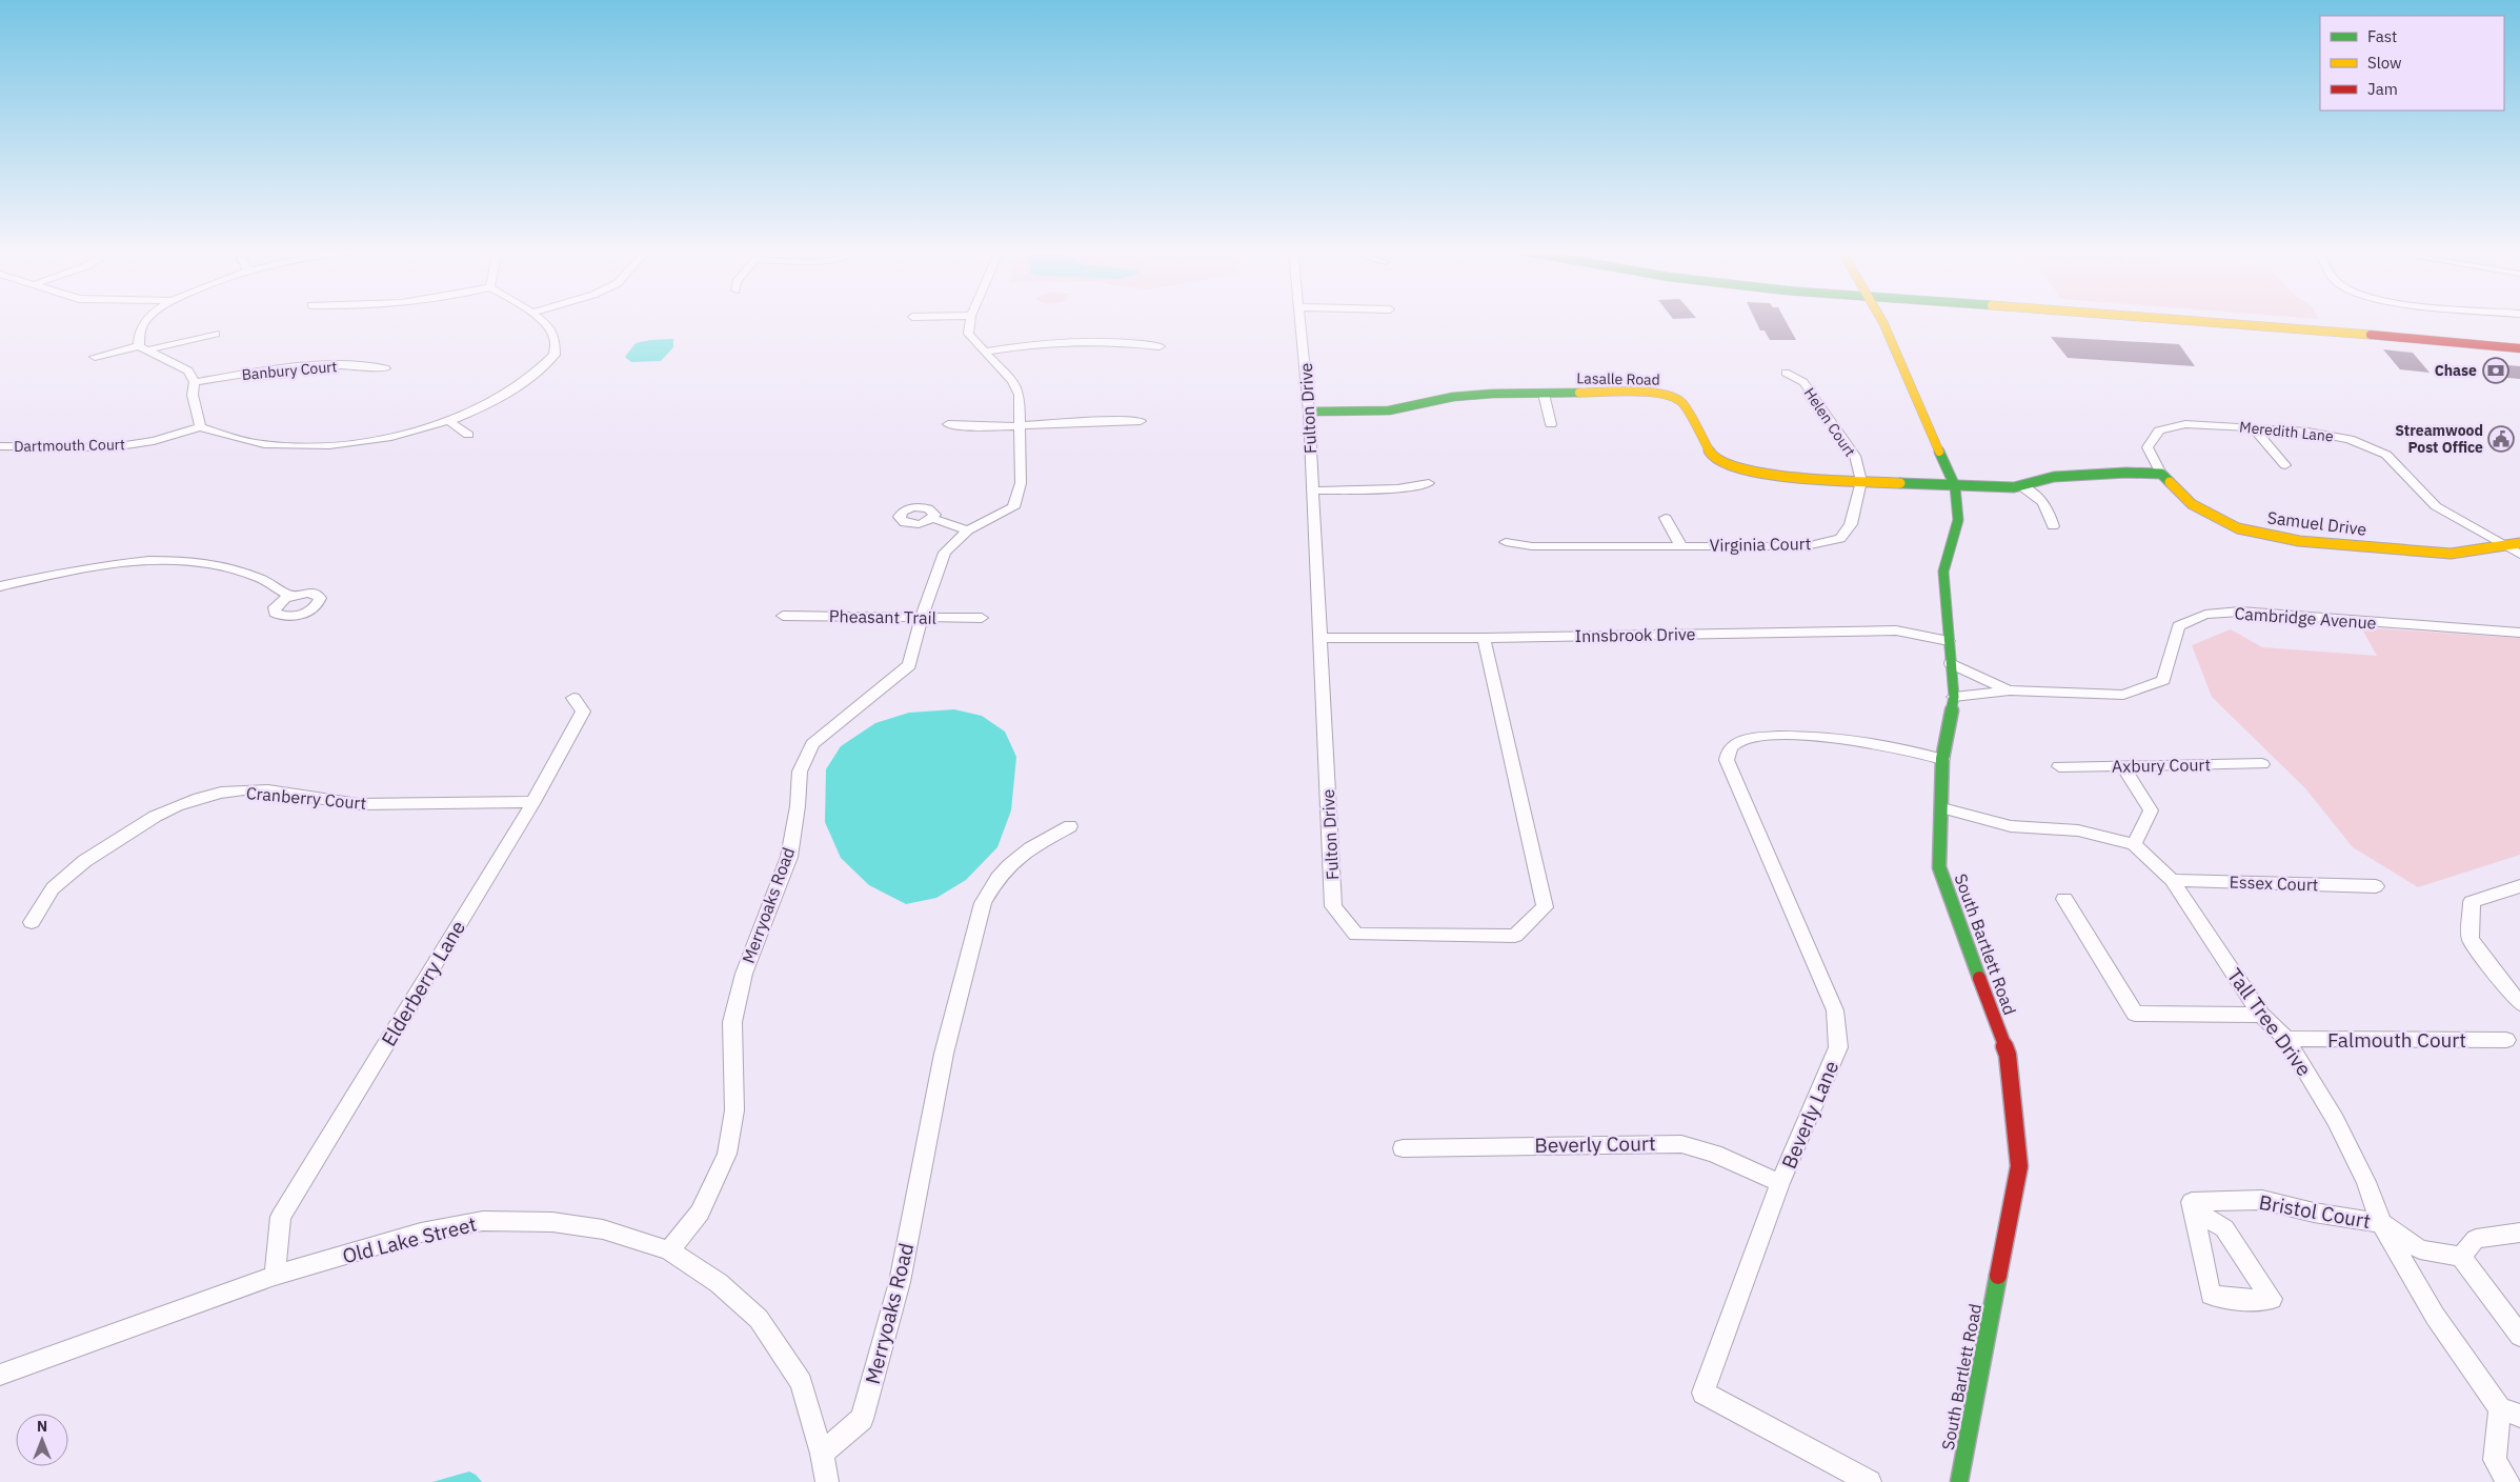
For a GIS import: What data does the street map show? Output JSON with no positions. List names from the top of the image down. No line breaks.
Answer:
{"streets":{"main road":["Lasalle Road","Samuel Drive","South Bartlett Road"],"street":["Banbury Court","Fulton Drive","Helen Court","Meredith Lane","Dartmouth Court","Virginia Court","Pheasant Trail","Cambridge Avenue","Innsbrook Drive","Axbury Court","Cranberry Court","Essex Court","Merryoaks Road","Elderberry Lane","Tall Tree Drive","Falmouth Court","Beverly Lane","Beverly Court","Bristol Court","Old Lake Street"]},"crossings":[["Lasalle Road","Fulton Drive"],["Lasalle Road","Helen Court"],["Lasalle Road","Virginia Court"],["Lasalle Road","South Bartlett Road"],["Fulton Drive","Innsbrook Drive"],["Helen Court","Virginia Court"],["Meredith Lane","Samuel Drive"],["Pheasant Trail","Merryoaks Road"],["Cambridge Avenue","South Bartlett Road"],["Innsbrook Drive","South Bartlett Road"],["Cranberry Court","Elderberry Lane"],["Essex Court","Tall Tree Drive"],["Merryoaks Road","Old Lake Street"],["South Bartlett Road","Tall Tree Drive"],["South Bartlett Road","Beverly Lane"],["Elderberry Lane","Old Lake Street"],["Tall Tree Drive","Falmouth Court"],["Tall Tree Drive","Bristol Court"],["Beverly Lane","Beverly Court"]],"places":{"bank":["Chase"],"public building":["Streamwood Post Office"]},"legend":["Fast","Slow","Jam"],"north":"top"}
